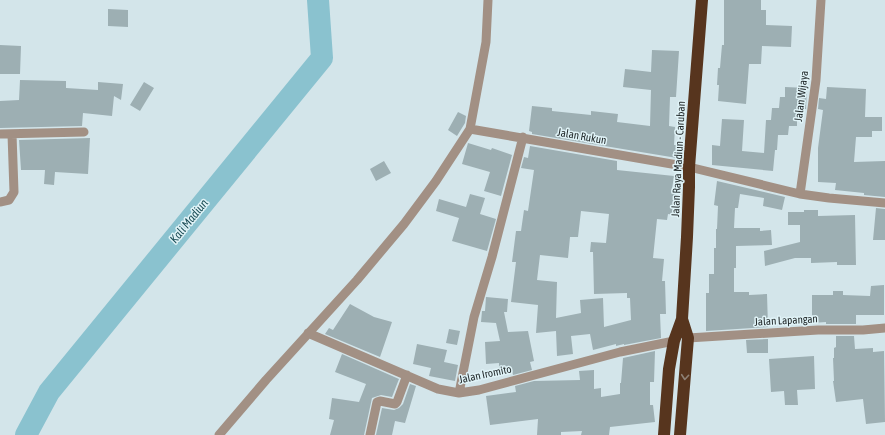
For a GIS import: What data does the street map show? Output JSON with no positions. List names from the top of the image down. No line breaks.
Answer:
{"streets":{"highway":["Jalan Raya Madiun - Caruban"],"street":["Jalan Wijaya","Jalan Rukun","Jalan Lapangan","Jalan Iromito"]},"crossings":[["Jalan Wijaya","Jalan Rukun"],["Jalan Rukun","Jalan Raya Madiun - Caruban"],["Jalan Raya Madiun - Caruban","Jalan Lapangan"],["Jalan Raya Madiun - Caruban","Jalan Iromito"]],"water":["Kali Madiun"]}
